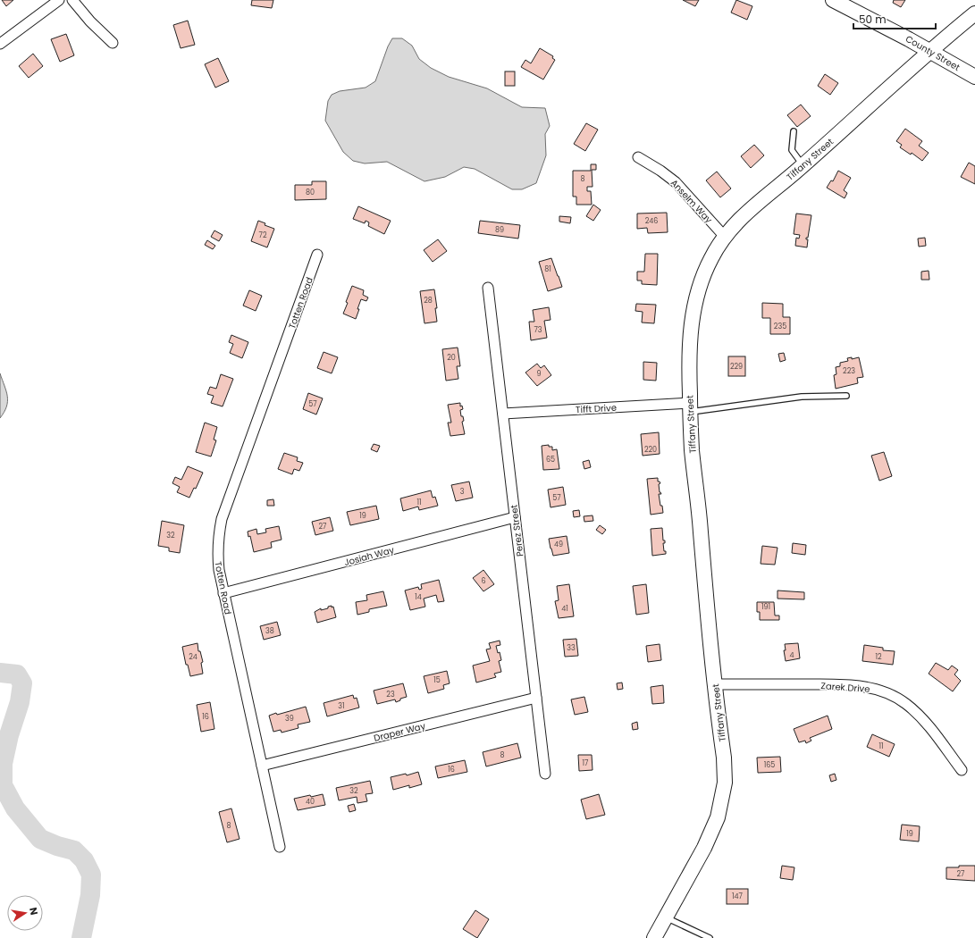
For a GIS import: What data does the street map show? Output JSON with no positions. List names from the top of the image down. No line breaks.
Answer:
{"streets":{"street":["County Street","Tiffany Street","Anselm Way","Totten Road","Tifft Drive","Perez Street","Josiah Way","Zarek Drive","Draper Way"]},"crossings":[["County Street","Tiffany Street"],["Tiffany Street","Anselm Way"],["Tiffany Street","Tifft Drive"],["Tiffany Street","Zarek Drive"],["Totten Road","Josiah Way"],["Totten Road","Draper Way"],["Tifft Drive","Perez Street"],["Perez Street","Josiah Way"],["Perez Street","Draper Way"]],"house_numbers":["8","80","246","89","72","81","28","235","73","20","229","223","9","57","220","65","3","57","11","19","27","32","49","6","14","191","41","38","33","4","24","12","15","23","31","16","39","11","8","17","165","16","32","40","8","19","27","147"],"scale_bar":"50 m","north":"right"}
